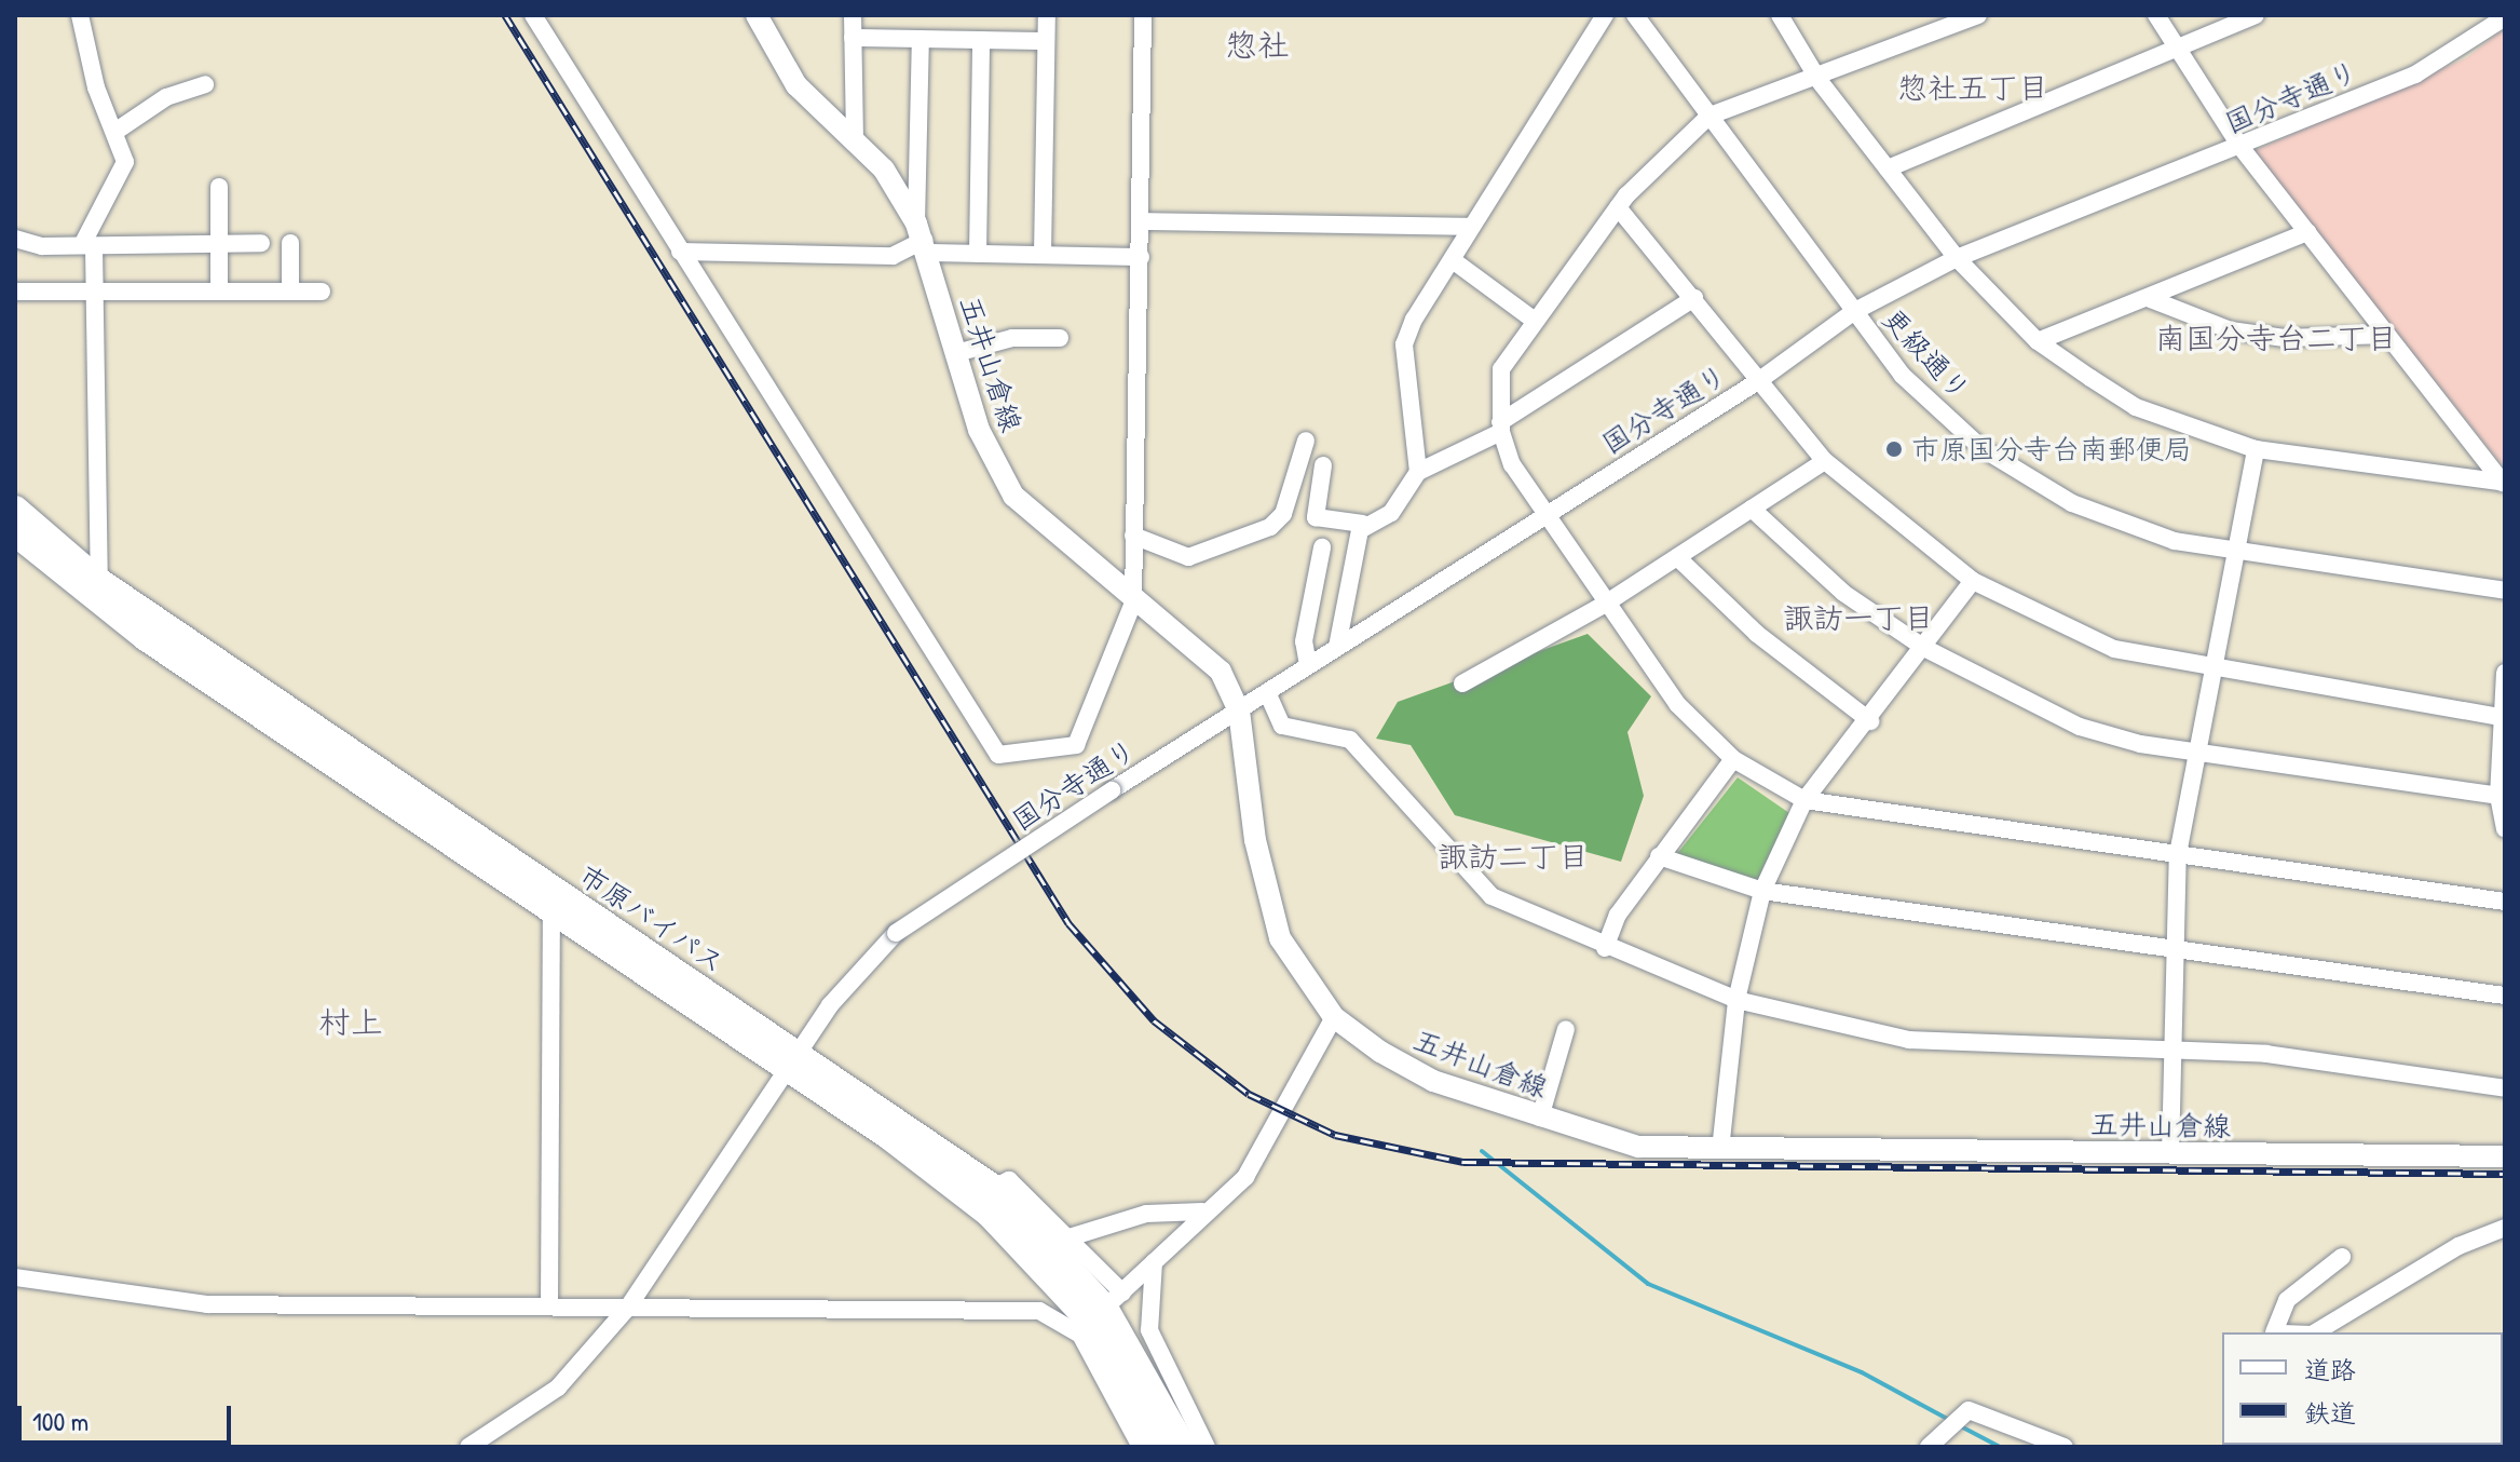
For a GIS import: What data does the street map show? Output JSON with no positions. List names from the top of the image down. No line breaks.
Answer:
{"streets":{"highway":["市原バイパス"],"main road":["五井山倉線"],"street":["国分寺通り","更級通り"]},"crossings":[["国分寺通り","更級通り"],["国分寺通り","五井山倉線"],["国分寺通り","市原バイパス"]],"districts":["惣社","惣社五丁目","南国分寺台二丁目","諏訪一丁目","諏訪二丁目","村上"],"places":["市原国分寺台南郵便局"],"legend":["道路","鉄道"],"scale_bar":"100 m"}
